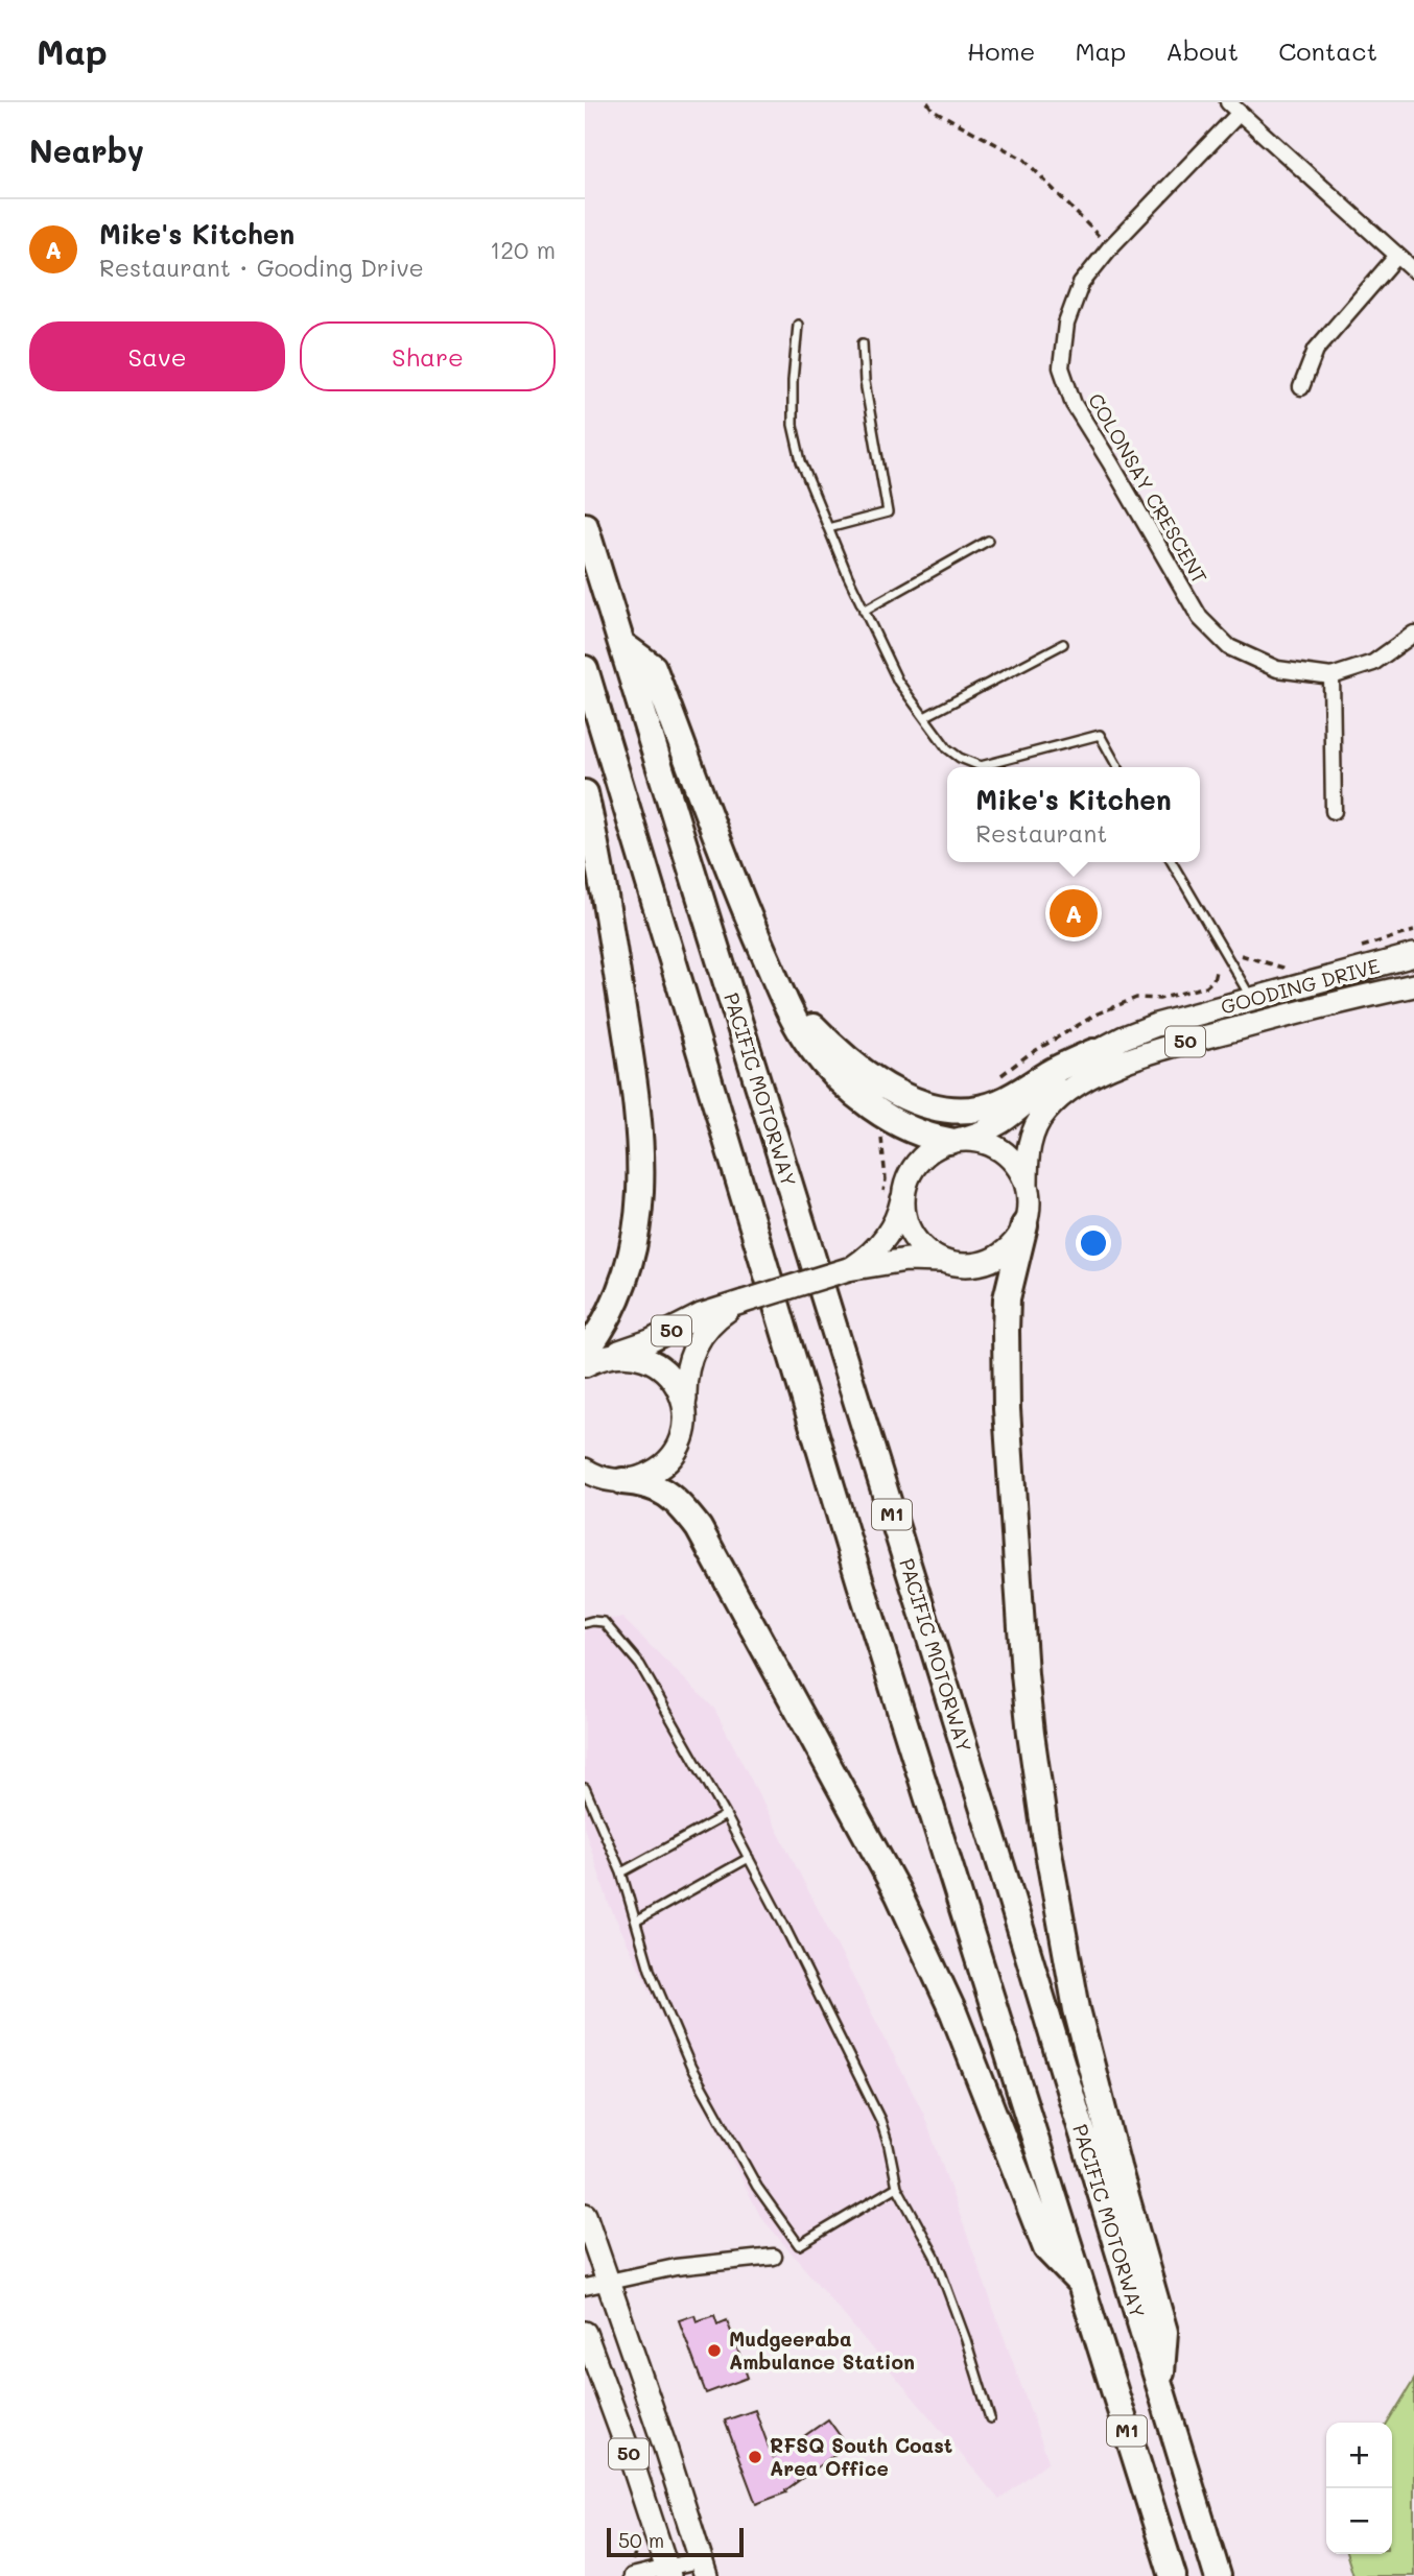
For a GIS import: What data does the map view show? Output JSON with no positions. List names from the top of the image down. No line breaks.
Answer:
{"streets":{"highway":["PACIFIC MOTORWAY","M1"],"main road":["GOODING DRIVE","50"],"street":["COLONSAY CRESCENT"]},"crossings":[["GOODING DRIVE","50"]],"places":["Mudgeeraba Ambulance Station","RFSQ South Coast Area Office"],"scale_bar":"50 m","page":{"header":"Map","nav":["Home","Map","About","Contact"],"heading":"Nearby","list":[{"mark":"A","name":"Mike's Kitchen","note":"Restaurant · Gooding Drive","value":"120 m"}],"buttons":["Save","Share"],"popup":["Mike's Kitchen","Restaurant"],"pins":"A","map_buttons":["+","−"],"scale":"50 m"}}
